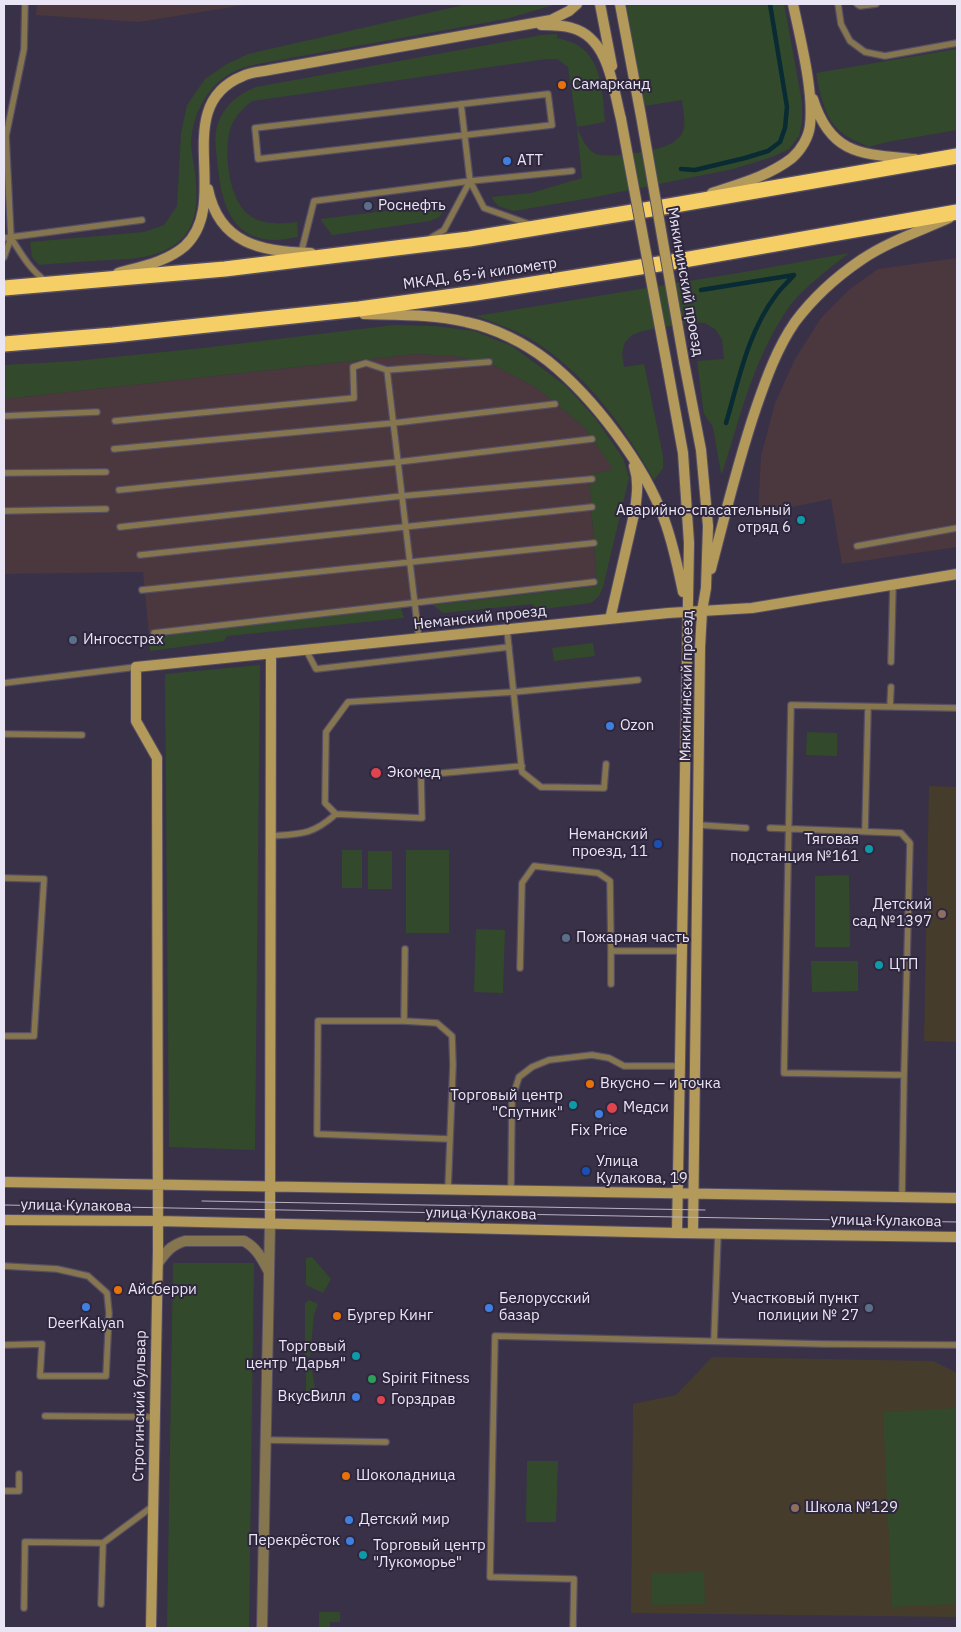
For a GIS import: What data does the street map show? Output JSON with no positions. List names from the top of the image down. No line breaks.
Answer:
{"streets":{"highway":["МКАД, 65-й километр"],"main road":["Мякининский проезд","Неманский проезд","улица Кулакова","Строгинский бульвар"]},"crossings":[["Мякининский проезд","Неманский проезд"],["Мякининский проезд","улица Кулакова"],["Неманский проезд","Строгинский бульвар"],["улица Кулакова","Строгинский бульвар"]],"places":["Самарканд","АТТ","Роснефть","Аварийно-спасательный отряд 6","Ингосстрах","Ozon","Экомед","Неманский проезд, 11","Тяговая подстанция №161","Детский сад №1397","Пожарная часть","ЦТП","Вкусно — и точка","Торговый центр \"Спутник\"","Медси","Fix Price","Улица Кулакова, 19","Айсберри","DeerKalyan","Белорусский базар","Участковый пункт полиции № 27","Бургер Кинг","Торговый центр \"Дарья\"","Spirit Fitness","ВкусВилл","Горздрав","Шоколадница","Школа №129","Детский мир","Перекрёсток","Торговый центр \"Лукоморье\""]}
